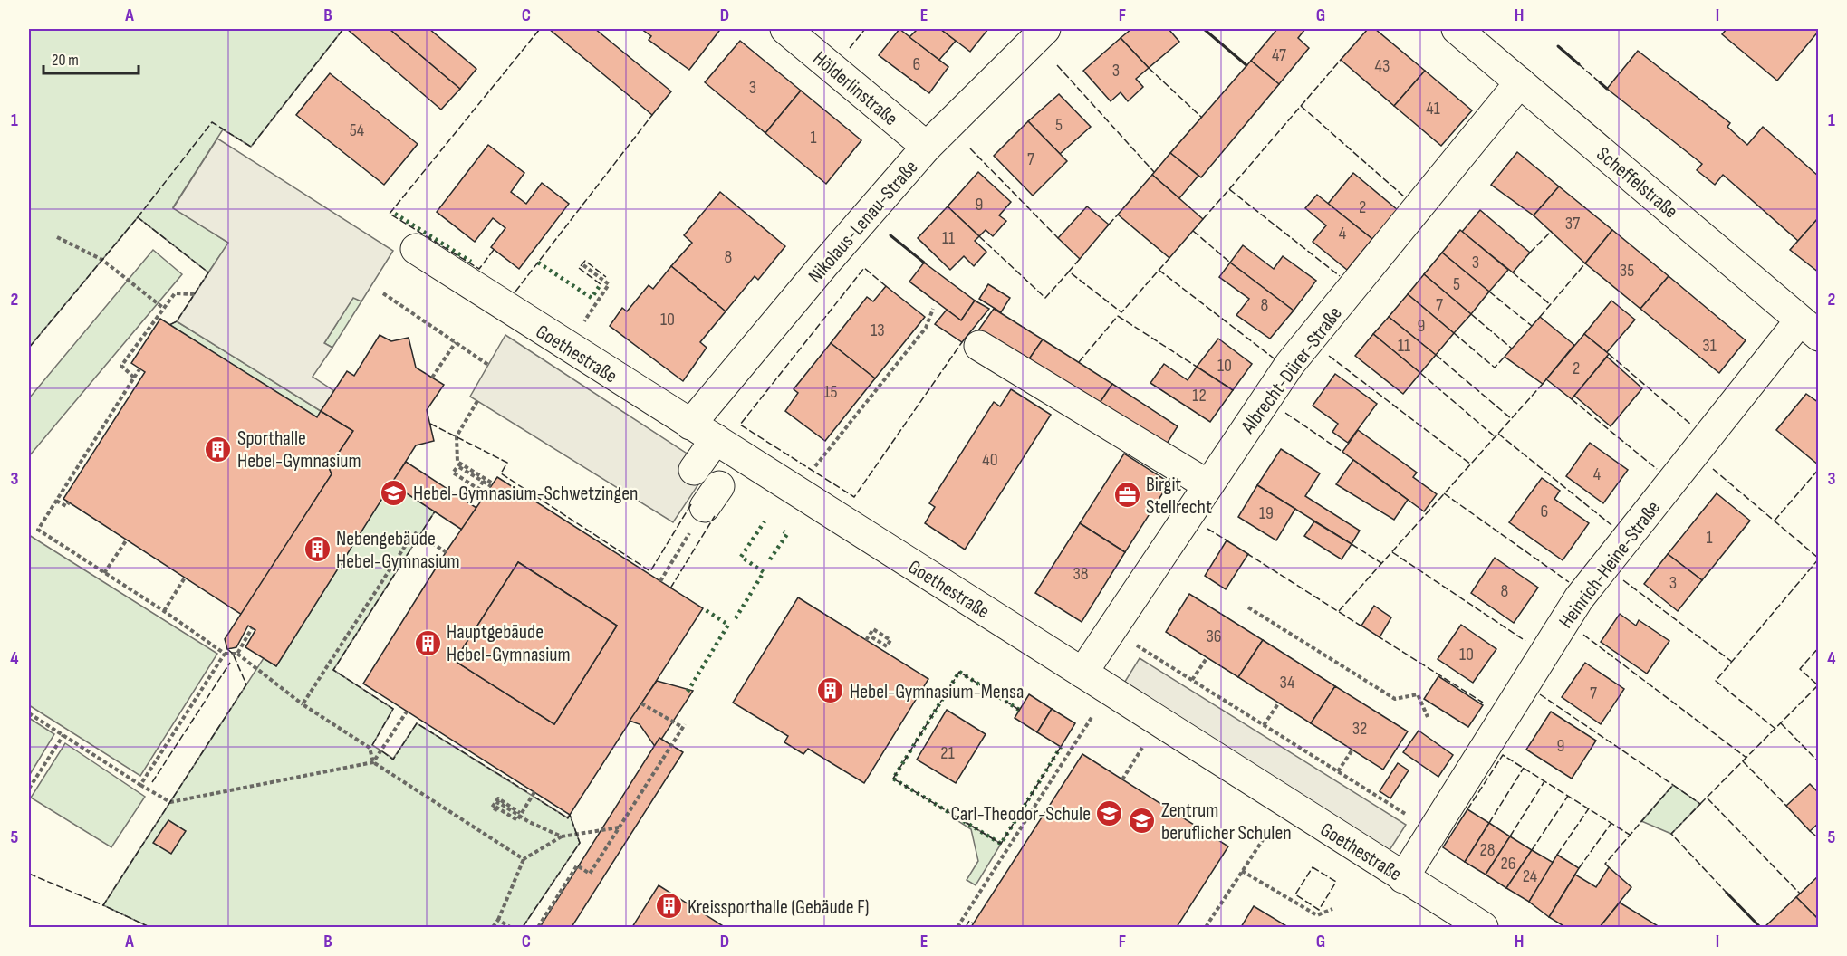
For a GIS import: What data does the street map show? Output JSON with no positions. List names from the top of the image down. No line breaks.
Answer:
{"streets":{"street":["Hölderlinstraße","Scheffelstraße","Nikolaus-Lenau-Straße","Goethestraße","Albrecht-Dürer-Straße","Heinrich-Heine-Straße"]},"crossings":[["Hölderlinstraße","Nikolaus-Lenau-Straße"],["Scheffelstraße","Albrecht-Dürer-Straße"],["Scheffelstraße","Heinrich-Heine-Straße"],["Nikolaus-Lenau-Straße","Goethestraße"],["Goethestraße","Albrecht-Dürer-Straße"],["Goethestraße","Heinrich-Heine-Straße"]],"places":{"building":["Sporthalle Hebel-Gymnasium","Nebengebäude Hebel-Gymnasium","Hauptgebäude Hebel-Gymnasium","Hebel-Gymnasium-Mensa","Kreissporthalle (Gebäude F)"],"school or university":["Hebel-Gymnasium-Schwetzingen","Carl-Theodor-Schule","Zentrum beruflicher Schulen"],"office":["Birgit Stellrecht"]},"house_numbers":["47","6","43","3","3","41","5","54","1","7","9","2","37","4","11","8","3","35","5","8","7","10","9","13","11","31","10","2","15","12","40","4","6","19","1","38","3","8","36","10","34","7","32","9","21","28","26","24"],"scale_bar":"20 m","grid":{"columns":["A","B","C","D","E","F","G","H","I"],"rows":["1","2","3","4","5"]}}
